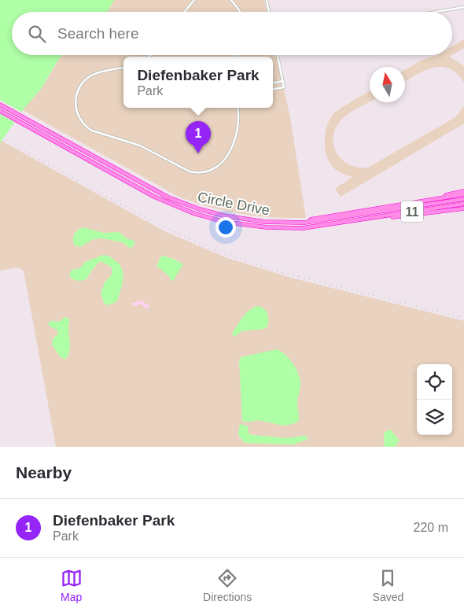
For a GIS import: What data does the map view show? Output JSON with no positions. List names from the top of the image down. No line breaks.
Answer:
{"streets":{"highway":["Circle Drive","11"]},"north":"top","page":{"search":"Search here","popup":["Diefenbaker Park","Park"],"pins":"1","heading":"Nearby","list":[{"mark":"1","name":"Diefenbaker Park","note":"Park","value":"220 m"}],"nav":["Map","Directions","Saved"]}}
